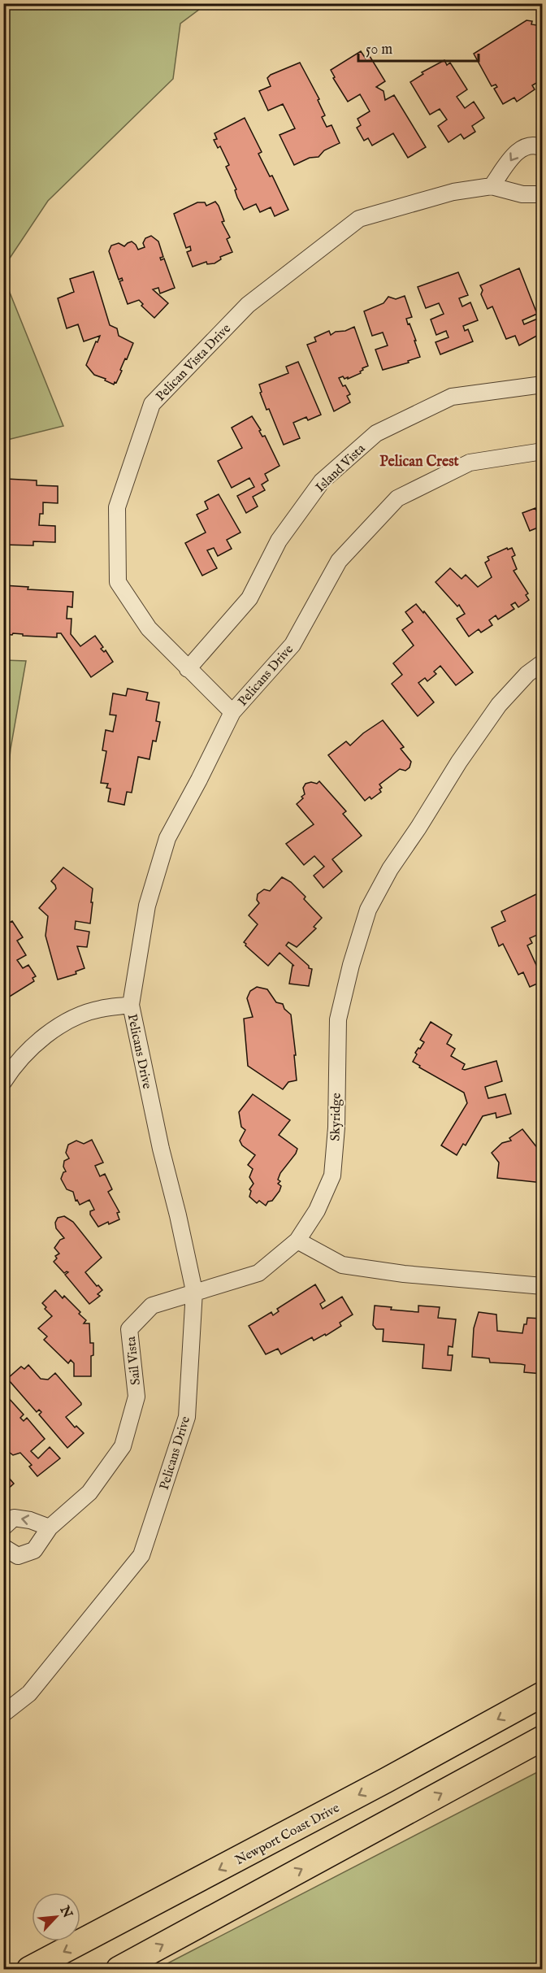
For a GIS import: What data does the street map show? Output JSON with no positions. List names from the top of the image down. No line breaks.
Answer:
{"streets":{"main road":["Newport Coast Drive"],"street":["Pelican Vista Drive","Island Vista","Pelicans Drive","Skyridge","Sail Vista"]},"crossings":[["Pelican Vista Drive","Island Vista"],["Pelican Vista Drive","Pelicans Drive"],["Pelicans Drive","Sail Vista"],["Skyridge","Sail Vista"]],"districts":["Pelican Crest"],"scale_bar":"50 m","north":"top right"}
